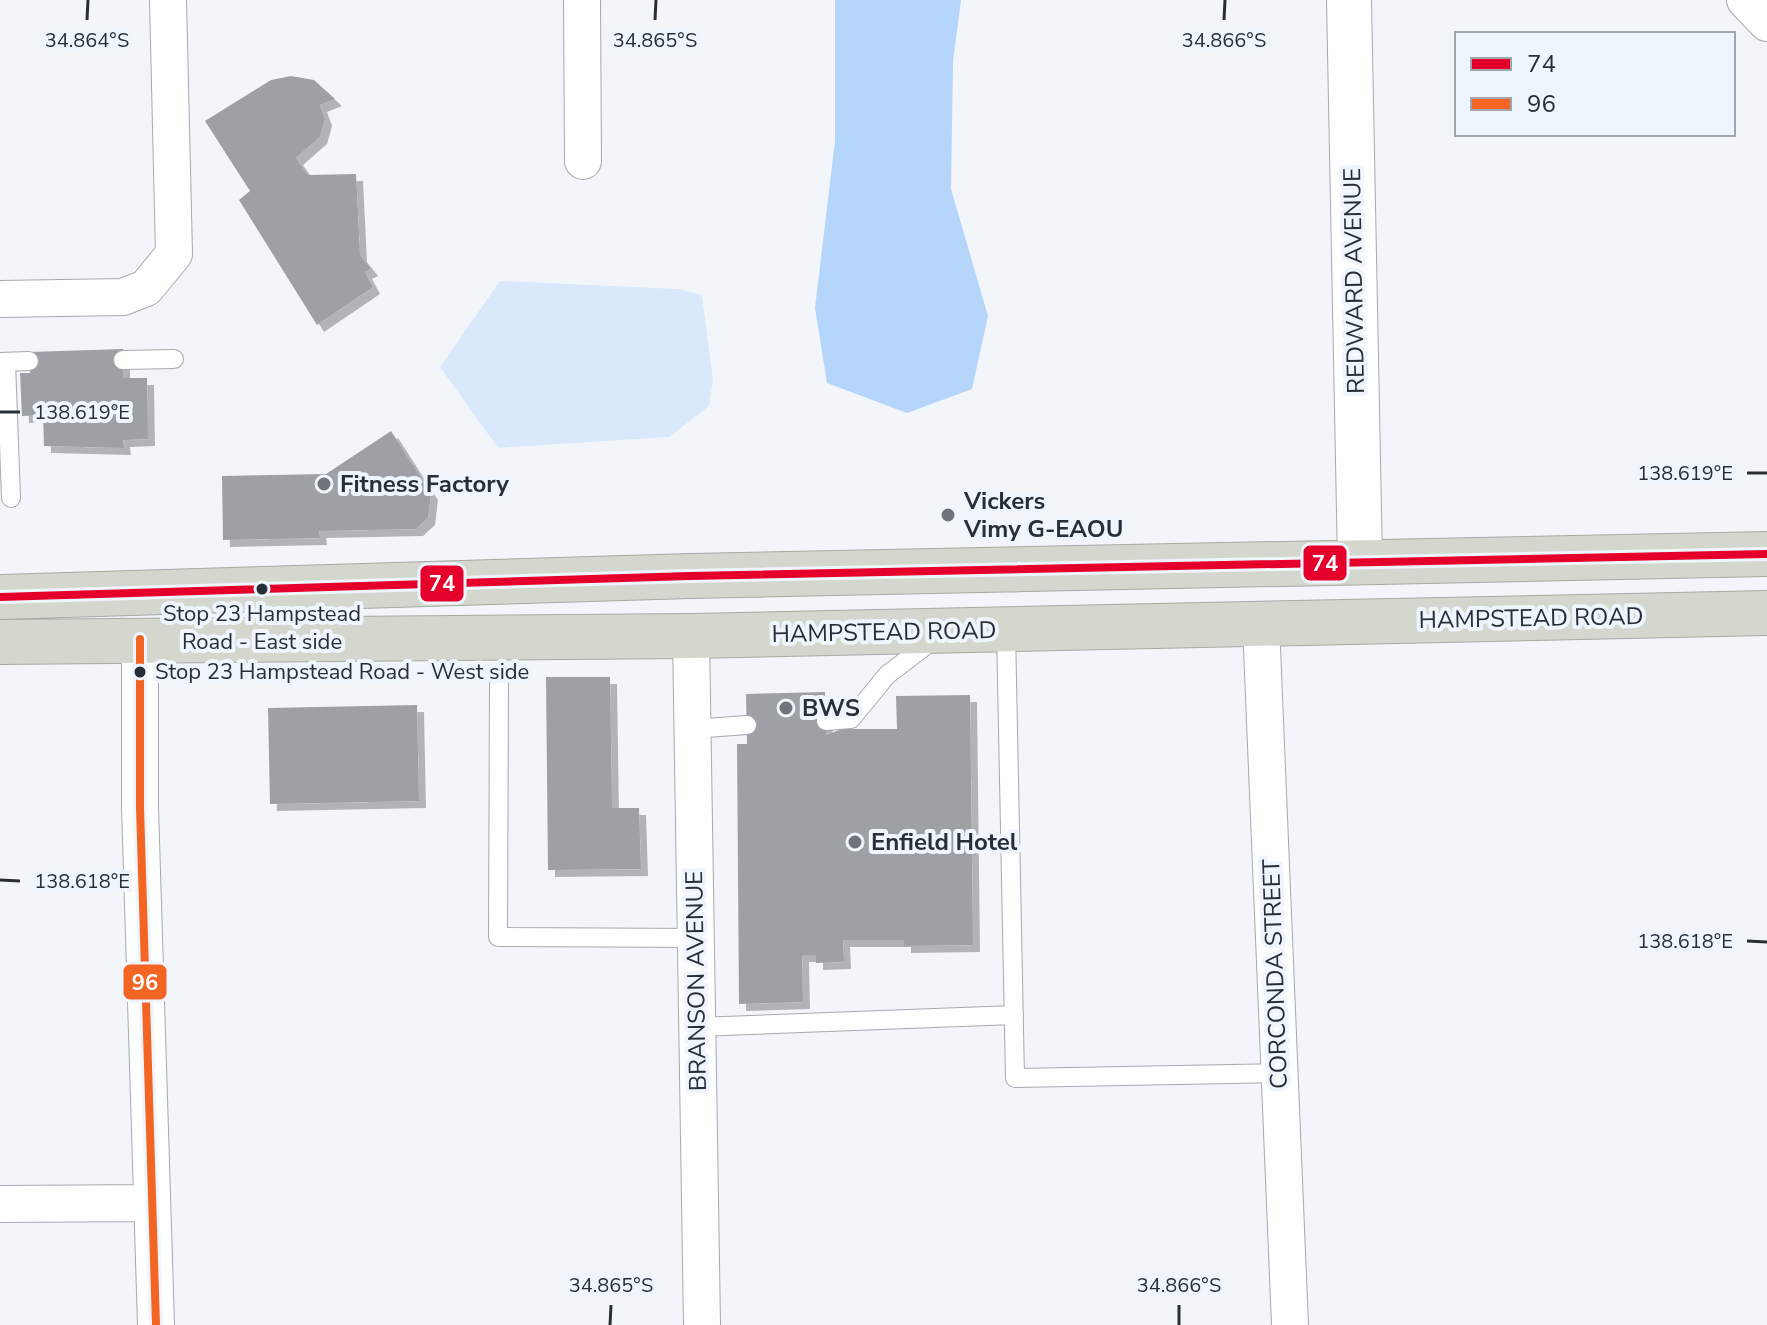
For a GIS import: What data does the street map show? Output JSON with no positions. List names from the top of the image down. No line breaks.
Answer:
{"streets":{"highway":["HAMPSTEAD ROAD"],"street":["REDWARD AVENUE","CORCONDA STREET","BRANSON AVENUE"]},"crossings":[["HAMPSTEAD ROAD","CORCONDA STREET"],["HAMPSTEAD ROAD","BRANSON AVENUE"]],"places":["Fitness Factory","Vickers Vimy G-EAOU","Stop 23 Hampstead Road - East side","Stop 23 Hampstead Road - West side","BWS","Enfield Hotel"],"lines":["transit line 74","transit line 96"],"legend":["74","96"],"coordinates":["34.864°S","34.865°S","34.866°S","138.619°E","138.618°E"]}
